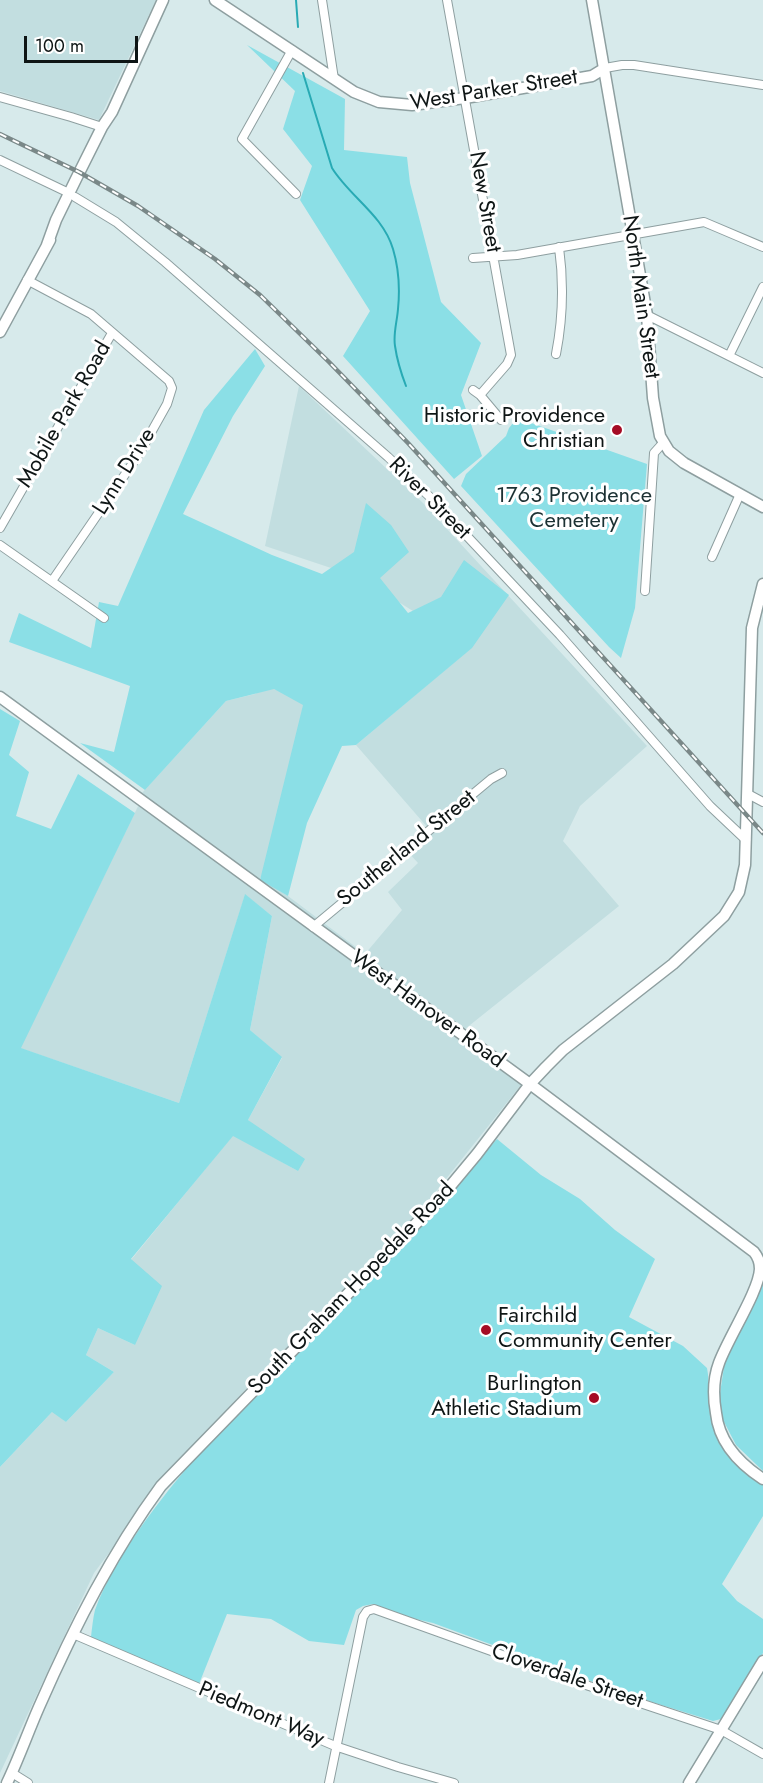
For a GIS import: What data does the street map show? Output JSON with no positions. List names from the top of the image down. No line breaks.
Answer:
{"streets":{"street":["West Parker Street","New Street","North Main Street","Mobile Park Road","Lynn Drive","River Street","Southerland Street","West Hanover Road","South Graham Hopedale Road","Cloverdale Street","Piedmont Way"]},"crossings":[["West Parker Street","New Street"],["West Parker Street","North Main Street"],["Mobile Park Road","Lynn Drive"],["River Street","South Graham Hopedale Road"],["Southerland Street","West Hanover Road"],["West Hanover Road","South Graham Hopedale Road"],["South Graham Hopedale Road","Piedmont Way"],["Cloverdale Street","Piedmont Way"]],"parks":["1763 Providence Cemetery"],"places":["Historic Providence Christian","Fairchild Community Center","Burlington Athletic Stadium"],"scale_bar":"100 m"}
